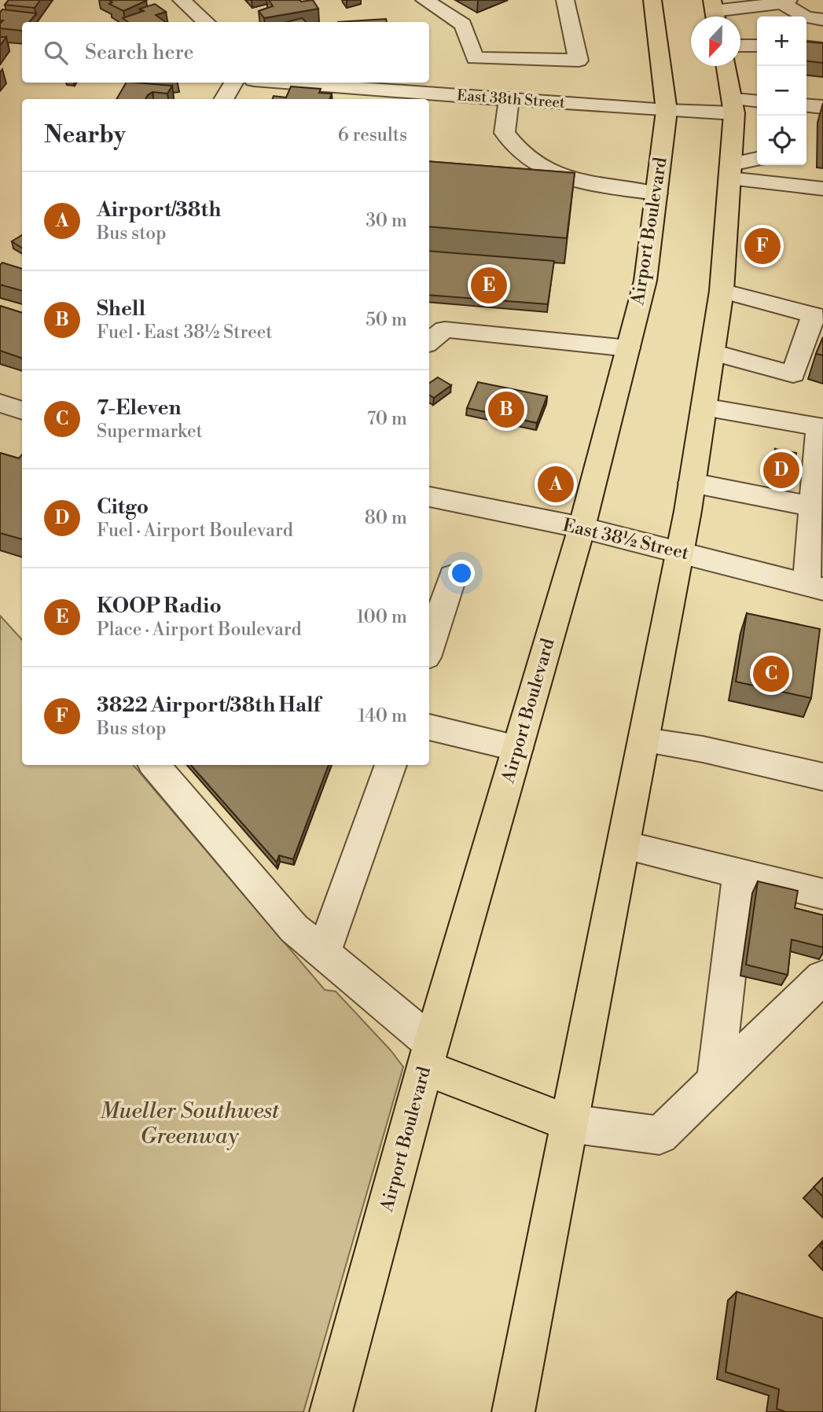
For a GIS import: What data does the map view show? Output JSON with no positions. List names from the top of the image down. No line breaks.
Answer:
{"streets":{"main road":["Airport Boulevard"],"street":["East 38th Street","East 38½ Street"]},"crossings":[["East 38th Street","Airport Boulevard"],["Airport Boulevard","East 38½ Street"]],"parks":["Mueller Southwest Greenway"],"north":"bottom","page":{"map_buttons":["+","−"],"search":"Search here","heading":["Nearby","6 results"],"list":[{"mark":"A","name":"Airport/38th","note":"Bus stop","value":"30 m"},{"mark":"B","name":"Shell","note":"Fuel · East 38½ Street","value":"50 m"},{"mark":"C","name":"7-Eleven","note":"Supermarket","value":"70 m"},{"mark":"D","name":"Citgo","note":"Fuel · Airport Boulevard","value":"80 m"},{"mark":"E","name":"KOOP Radio","note":"Place · Airport Boulevard","value":"100 m"},{"mark":"F","name":"3822 Airport/38th Half","note":"Bus stop","value":"140 m"}],"pins":["F","E","B","D","A","C"]}}
